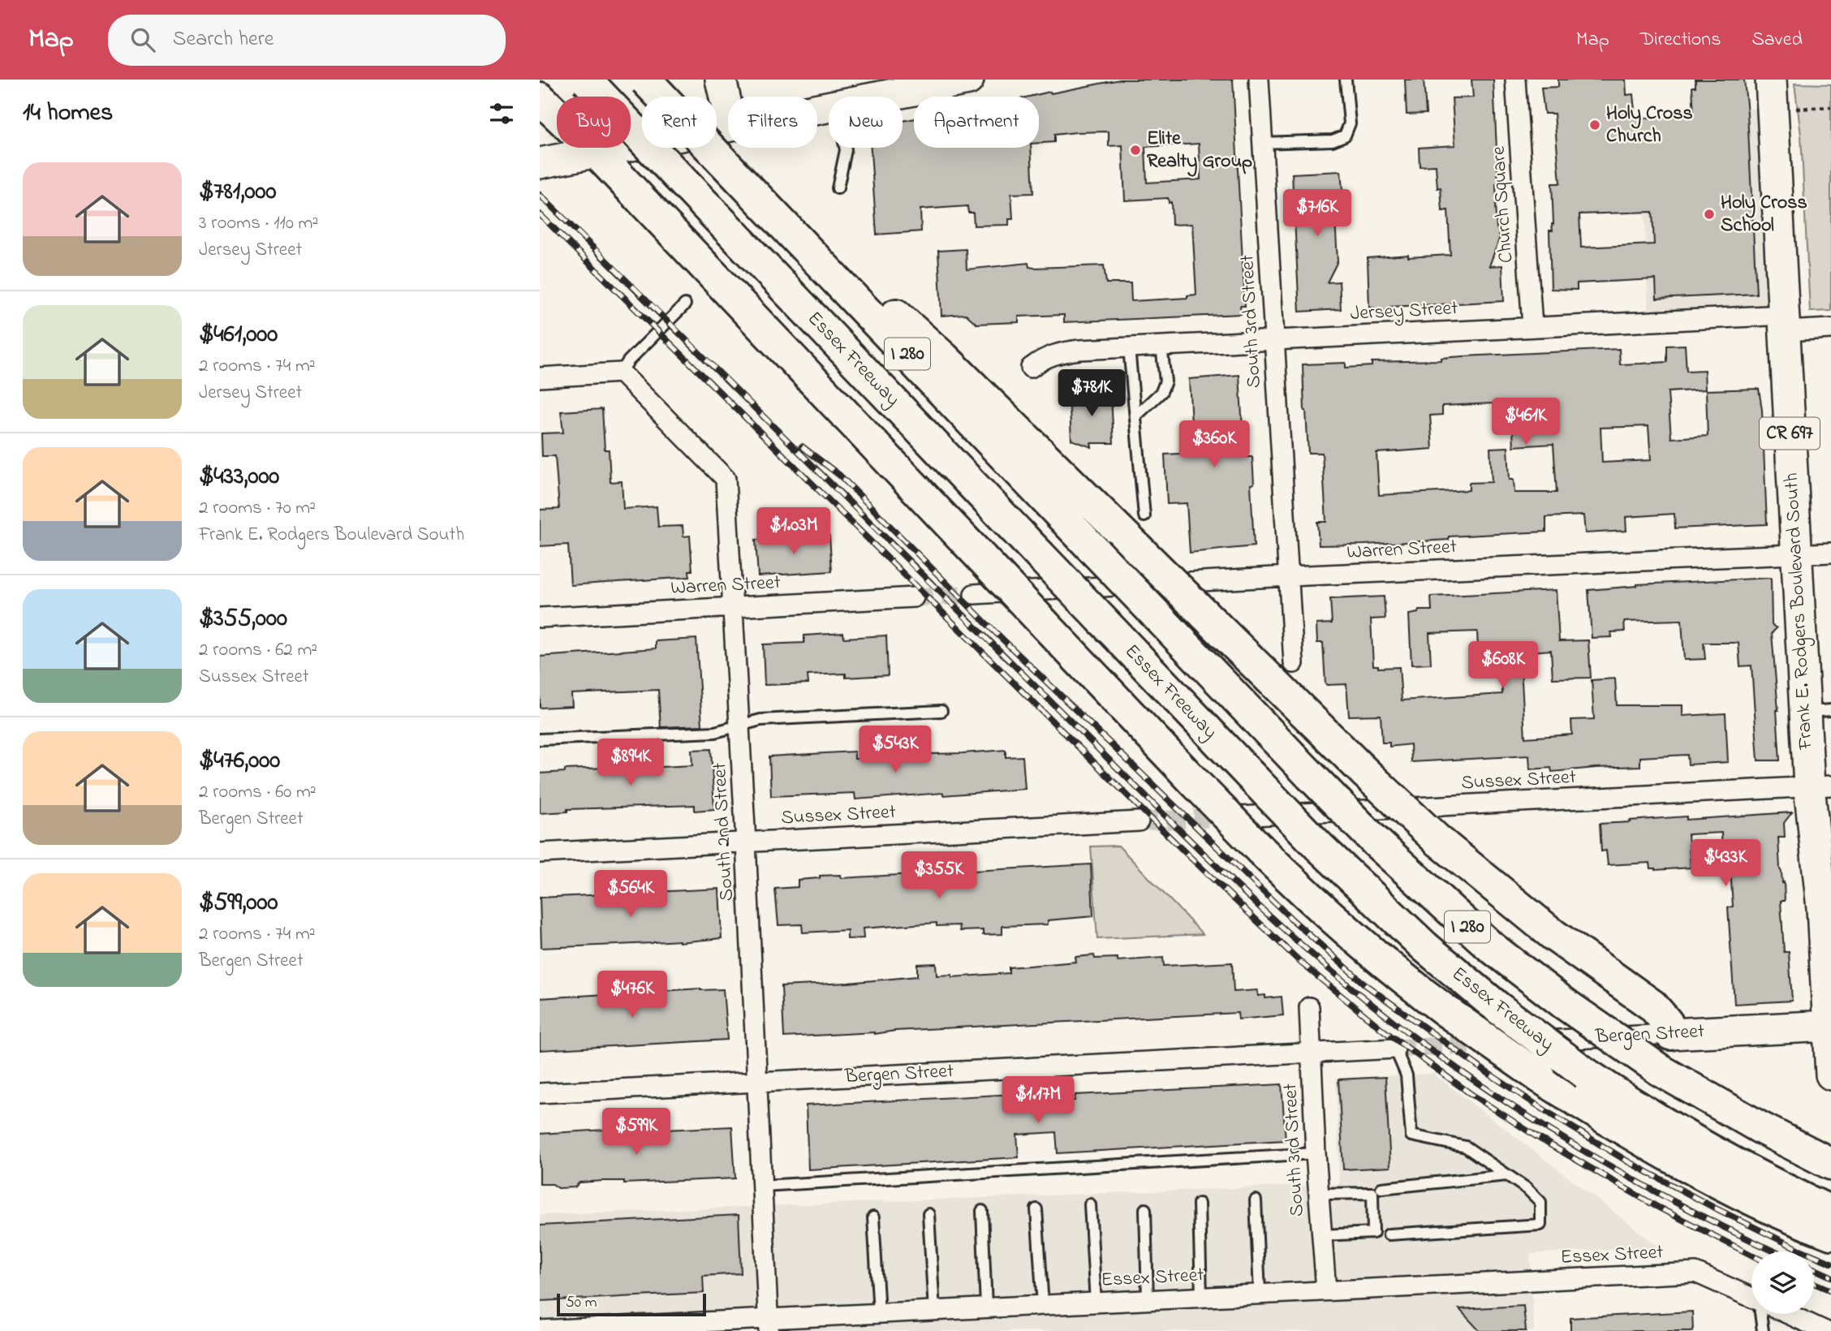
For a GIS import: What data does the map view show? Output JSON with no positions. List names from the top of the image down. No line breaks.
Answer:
{"streets":{"highway":["I 280","Essex Freeway"],"main road":["CR 697","Frank E. Rodgers Boulevard South","Bergen Street"],"street":["Church Square","Jersey Street","South 3rd Street","Warren Street","Sussex Street","South 2nd Street","Essex Street"]},"crossings":[["Church Square","Jersey Street"],["Jersey Street","South 3rd Street"],["Jersey Street","Frank E. Rodgers Boulevard South"],["South 3rd Street","Warren Street"],["South 3rd Street","Bergen Street"],["South 3rd Street","Essex Street"],["Warren Street","Frank E. Rodgers Boulevard South"],["Warren Street","South 2nd Street"],["Frank E. Rodgers Boulevard South","Sussex Street"],["Frank E. Rodgers Boulevard South","Bergen Street"],["Sussex Street","South 2nd Street"],["South 2nd Street","Bergen Street"],["South 2nd Street","Essex Street"]],"places":["Holy Cross Church","Elite Realty Group","Holy Cross School"],"scale_bar":"50 m","page":{"header":"Map","search":"Search here","nav":["Map","Directions","Saved"],"heading":"14 homes","chip":["Buy","Rent","Filters","New","Apartment"],"list":[{"name":"$781,000","note":"3 rooms · 110 m² · Jersey Street"},{"name":"$461,000","note":"2 rooms · 74 m² · Jersey Street"},{"name":"$433,000","note":"2 rooms · 70 m² · Frank E. Rodgers Boulevard South"},{"name":"$355,000","note":"2 rooms · 62 m² · Sussex Street"},{"name":"$476,000","note":"2 rooms · 60 m² · Bergen Street"},{"name":"$599,000","note":"2 rooms · 74 m² · Bergen Street"}],"price":["$716K","$781K","$461K","$360K","$1.03M","$608K","$543K","$894K","$433K","$355K","$564K","$476K","$1.17M","$599K"],"scale":"50 m"}}
